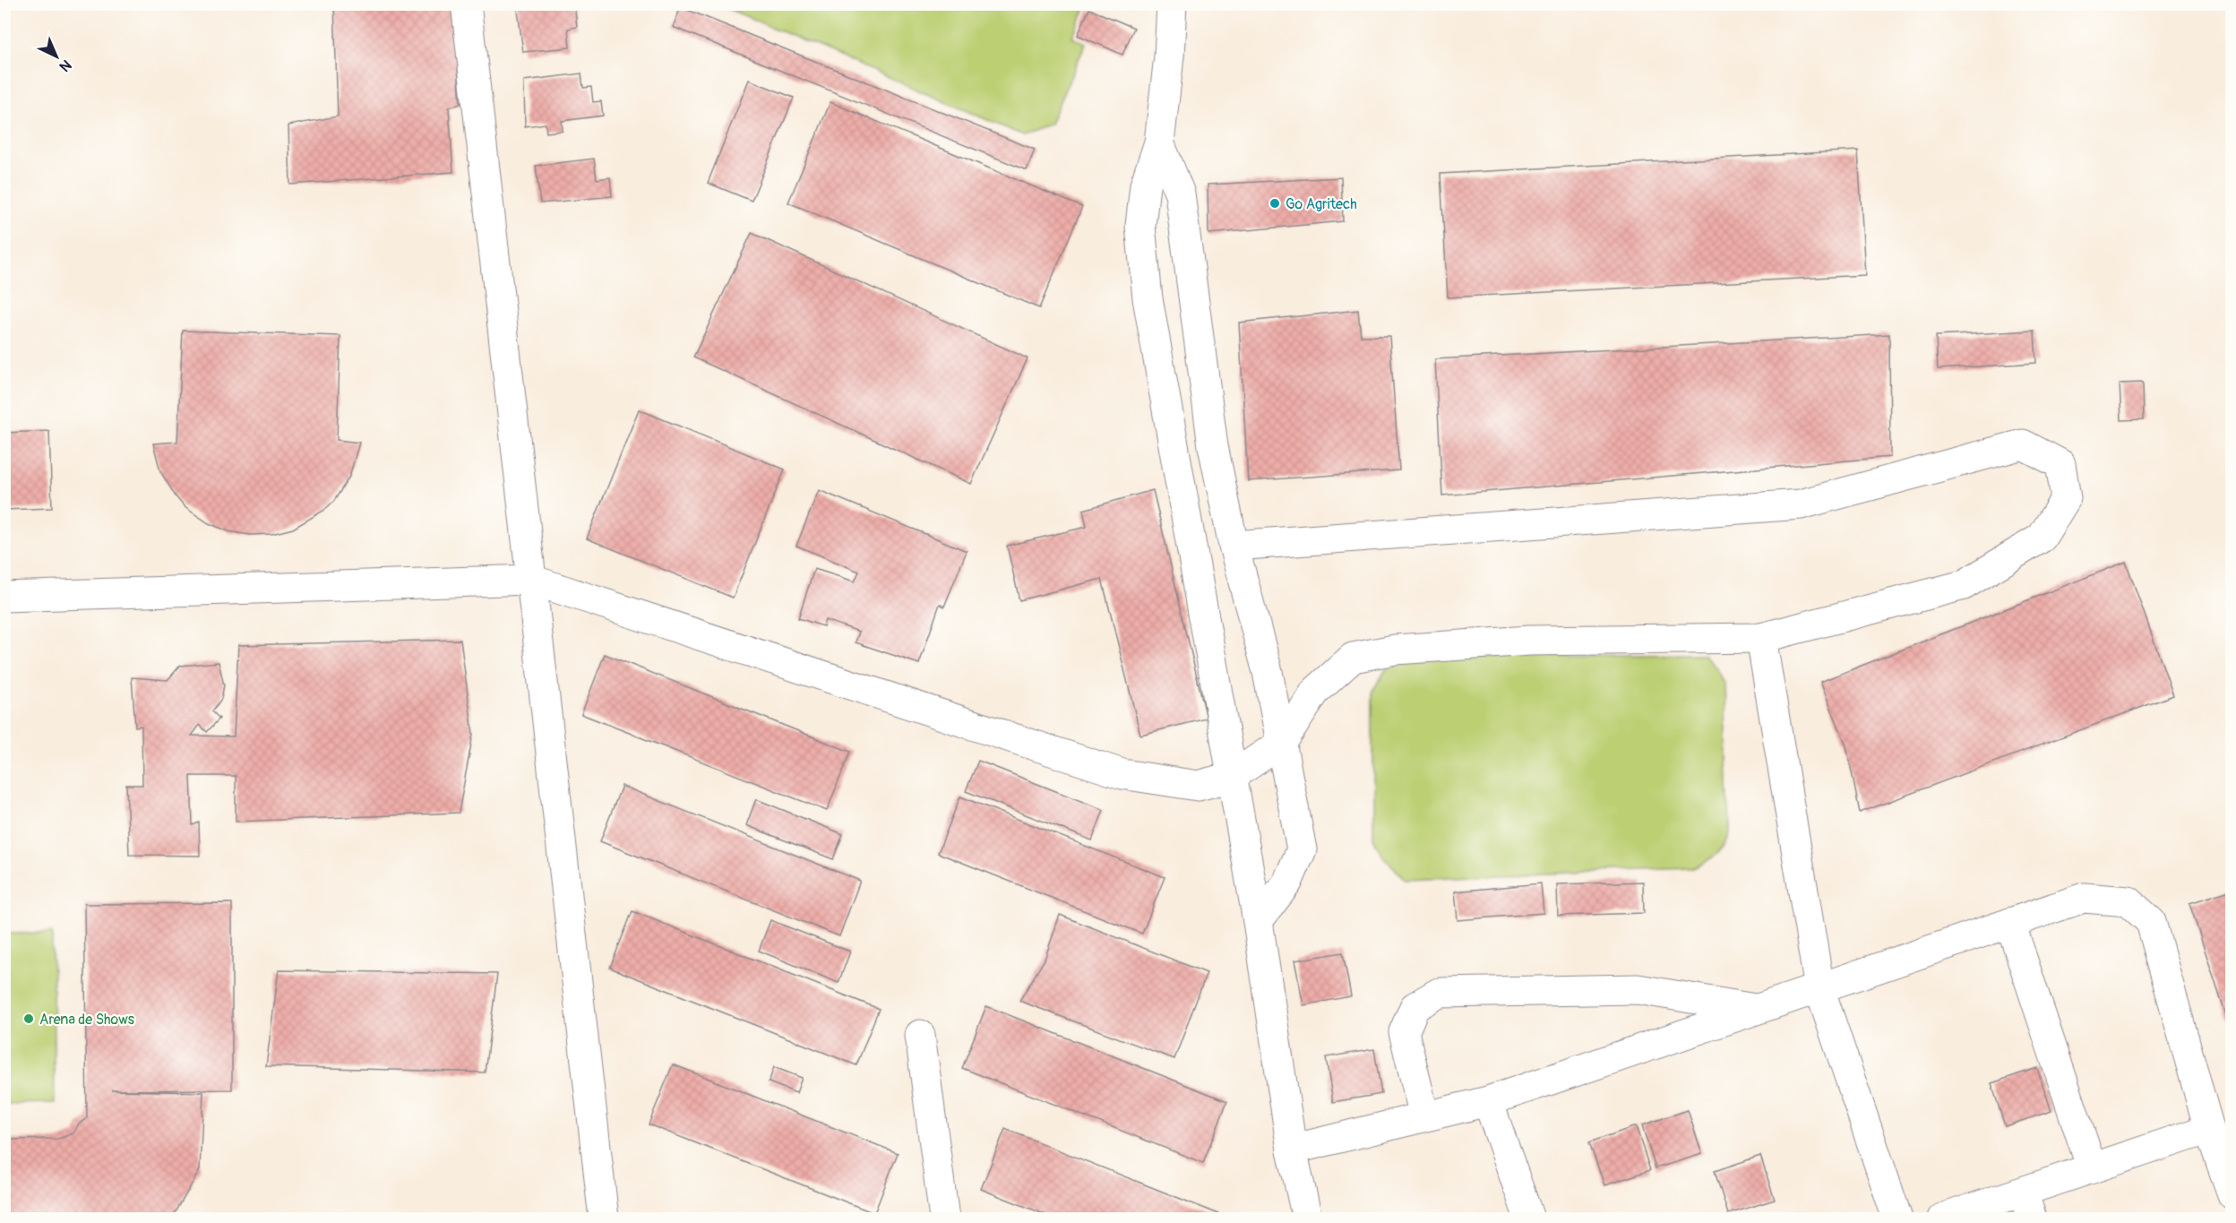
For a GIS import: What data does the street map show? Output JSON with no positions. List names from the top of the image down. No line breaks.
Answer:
{"places":["Go Agritech","Arena de Shows"],"north":"bottom right"}
